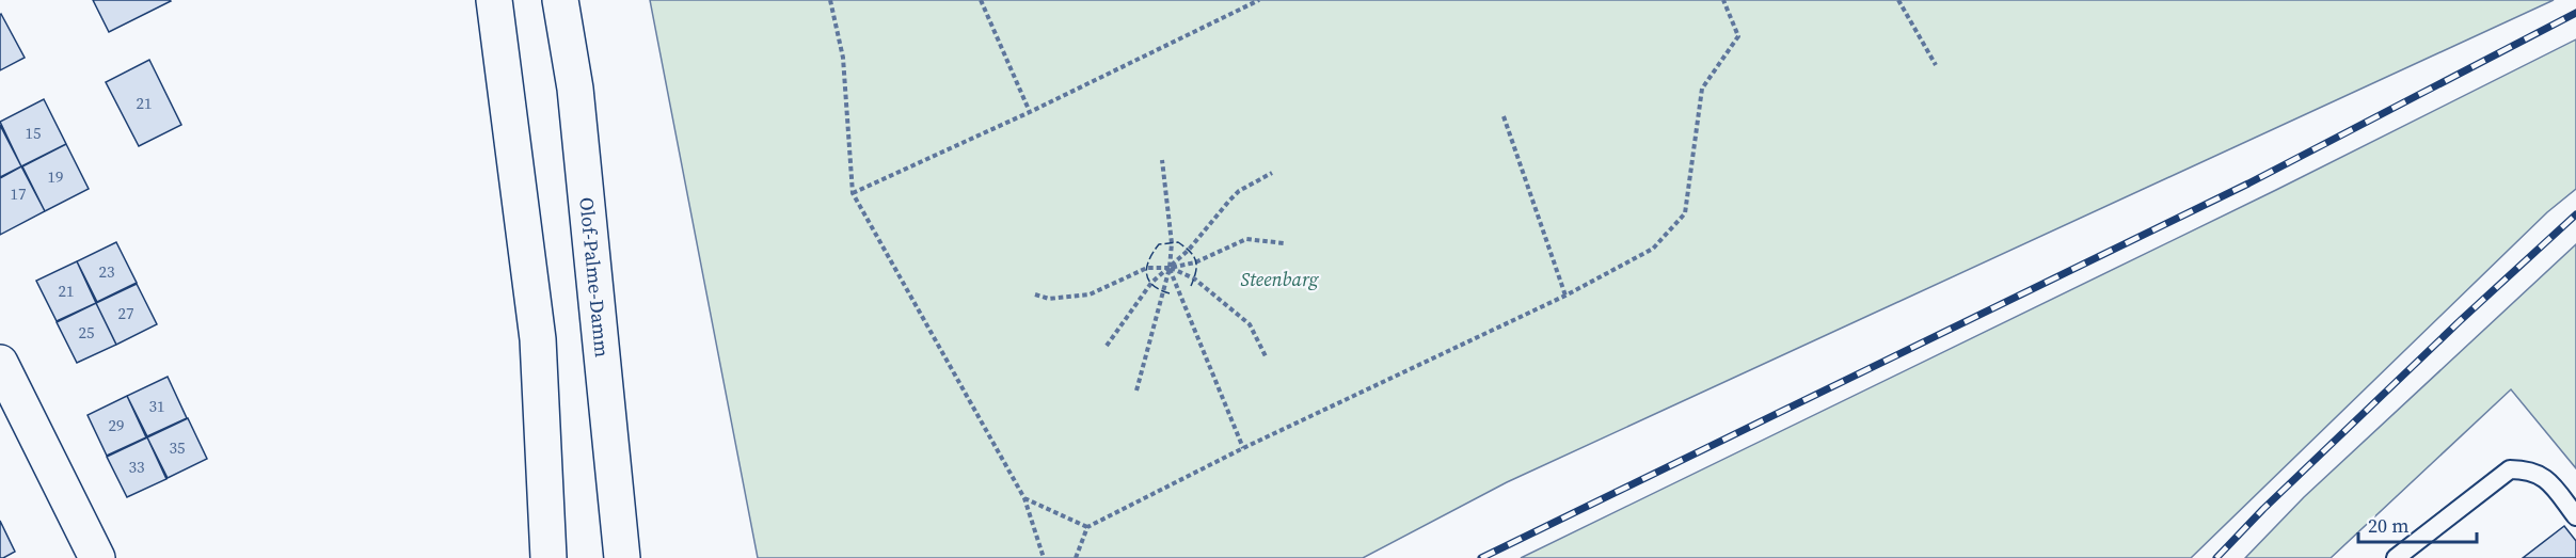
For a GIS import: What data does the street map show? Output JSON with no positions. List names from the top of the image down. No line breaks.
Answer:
{"streets":{"main road":["Olof-Palme-Damm"]},"parks":["Steenbarg"],"house_numbers":["21","15","19","17","23","21","27","25","31","29","35","33"],"scale_bar":"20 m"}
